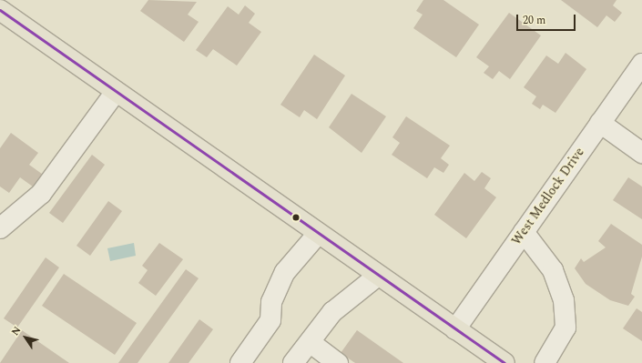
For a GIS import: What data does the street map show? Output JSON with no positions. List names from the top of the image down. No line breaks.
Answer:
{"streets":{"street":["West Medlock Drive"]},"scale_bar":"20 m","north":"top left"}
